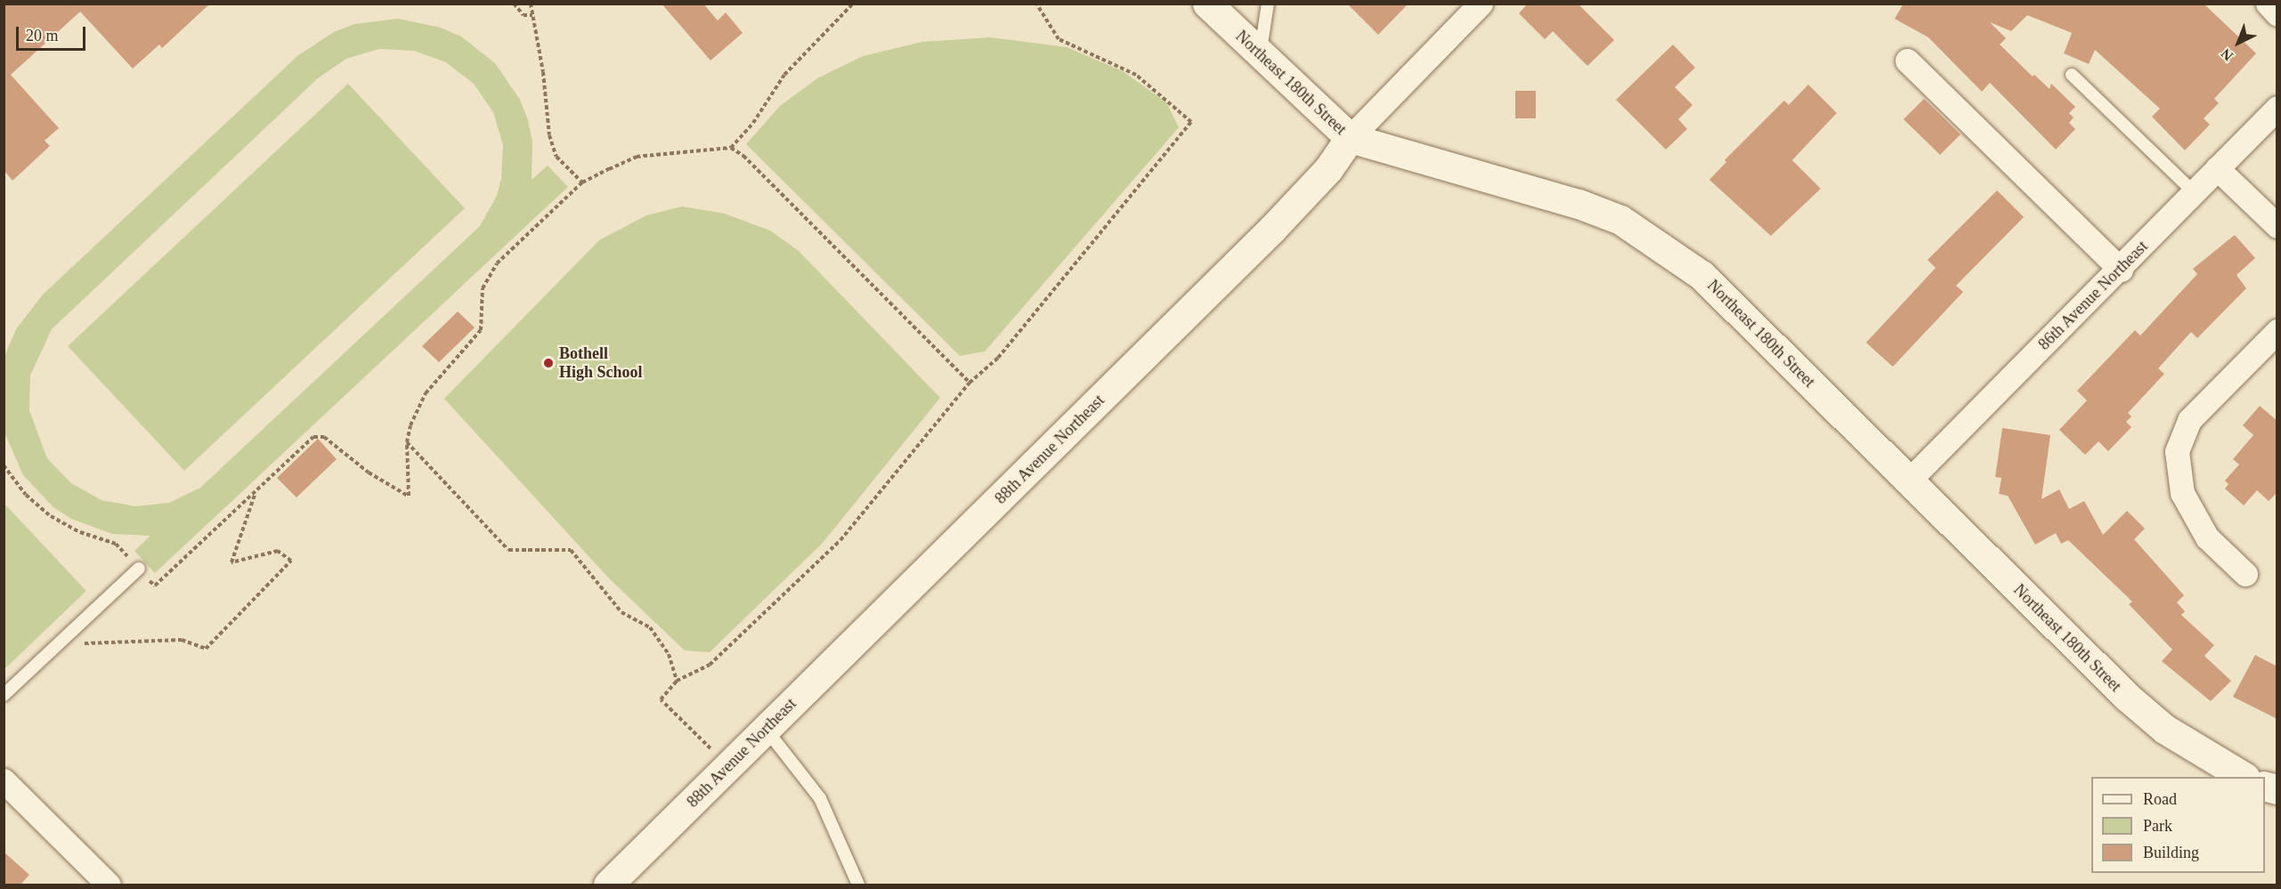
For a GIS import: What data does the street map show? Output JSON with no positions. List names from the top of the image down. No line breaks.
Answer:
{"streets":{"street":["Northeast 180th Street","86th Avenue Northeast","88th Avenue Northeast"]},"crossings":[["Northeast 180th Street","86th Avenue Northeast"],["Northeast 180th Street","88th Avenue Northeast"]],"places":["Bothell High School"],"legend":["Road","Park","Building"],"scale_bar":"20 m","north":"bottom left"}
